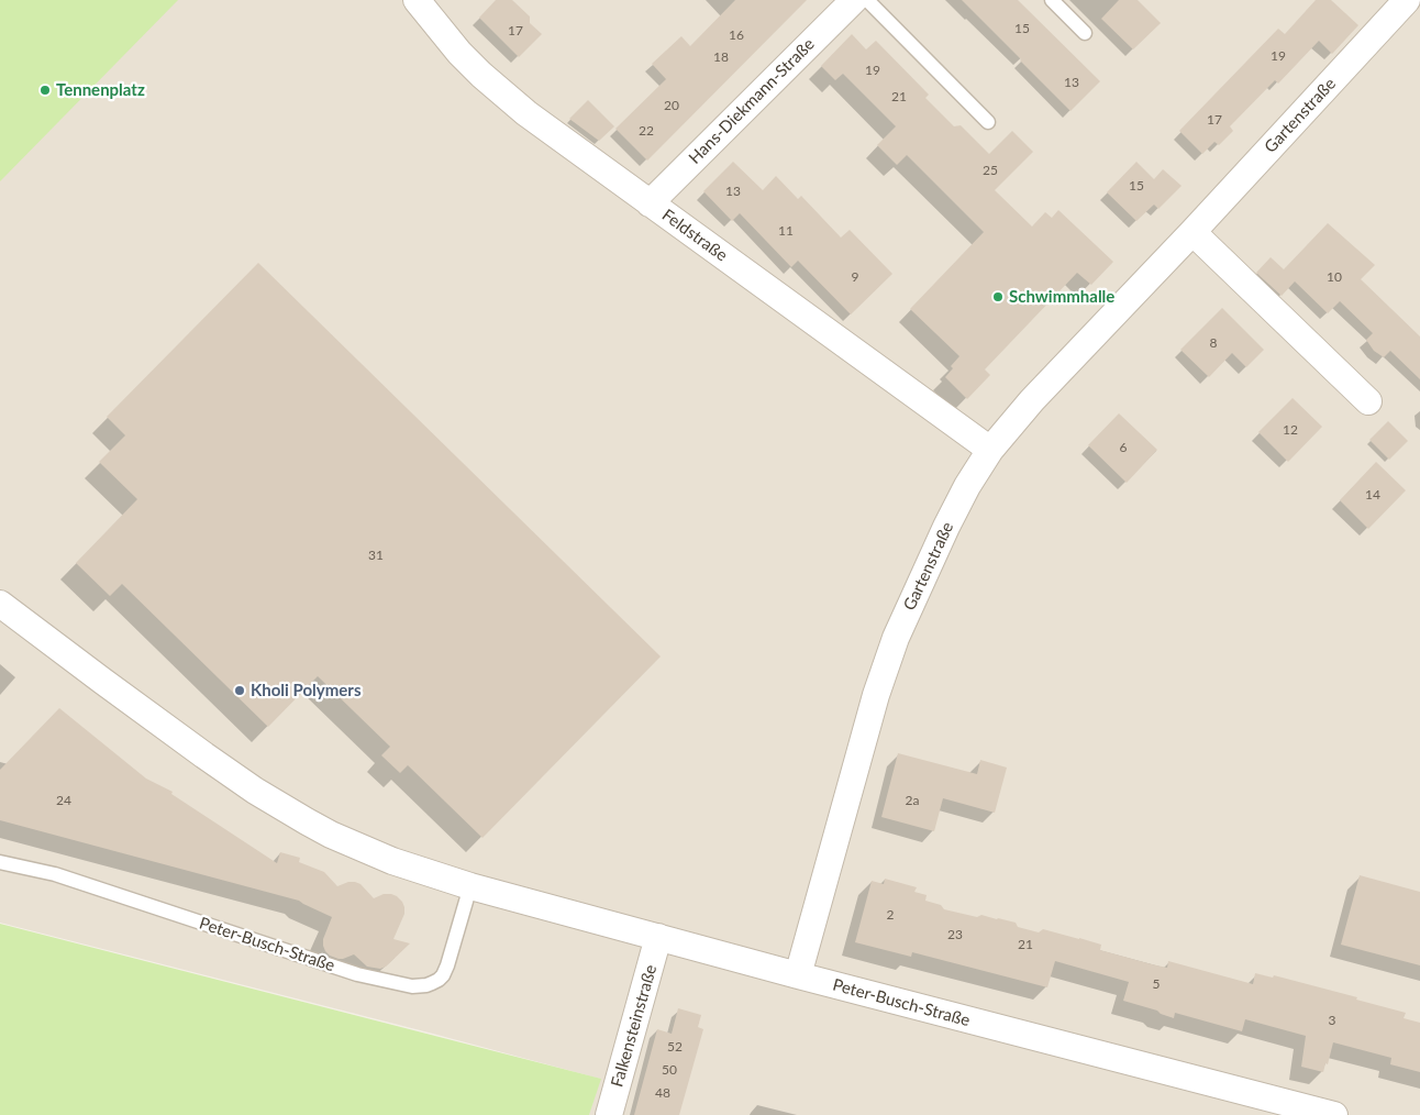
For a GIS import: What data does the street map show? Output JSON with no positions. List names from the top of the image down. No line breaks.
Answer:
{"streets":{"street":["Hans-Diekmann-Straße","Gartenstraße","Feldstraße","Peter-Busch-Straße","Falkensteinstraße"]},"crossings":[["Hans-Diekmann-Straße","Feldstraße"],["Gartenstraße","Feldstraße"],["Gartenstraße","Peter-Busch-Straße"],["Peter-Busch-Straße","Falkensteinstraße"]],"places":["Tennenplatz","Schwimmhalle","Kholi Polymers"],"house_numbers":["15","17","16","19","18","19","13","21","20","17","22","25","15","13","11","9","10","8","12","6","14","31","24","2a","2","23","21","5","3","52","50","48"]}
